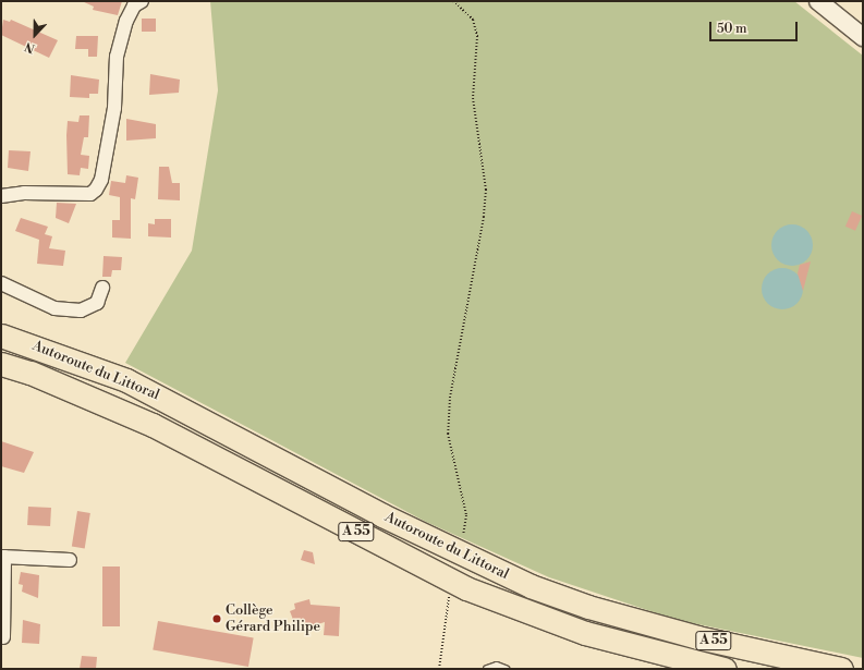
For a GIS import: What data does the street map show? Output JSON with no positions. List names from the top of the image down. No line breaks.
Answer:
{"streets":{"highway":["Autoroute du Littoral","A 55"]},"places":["Collège Gérard Philipe"],"scale_bar":"50 m","north":"bottom"}
